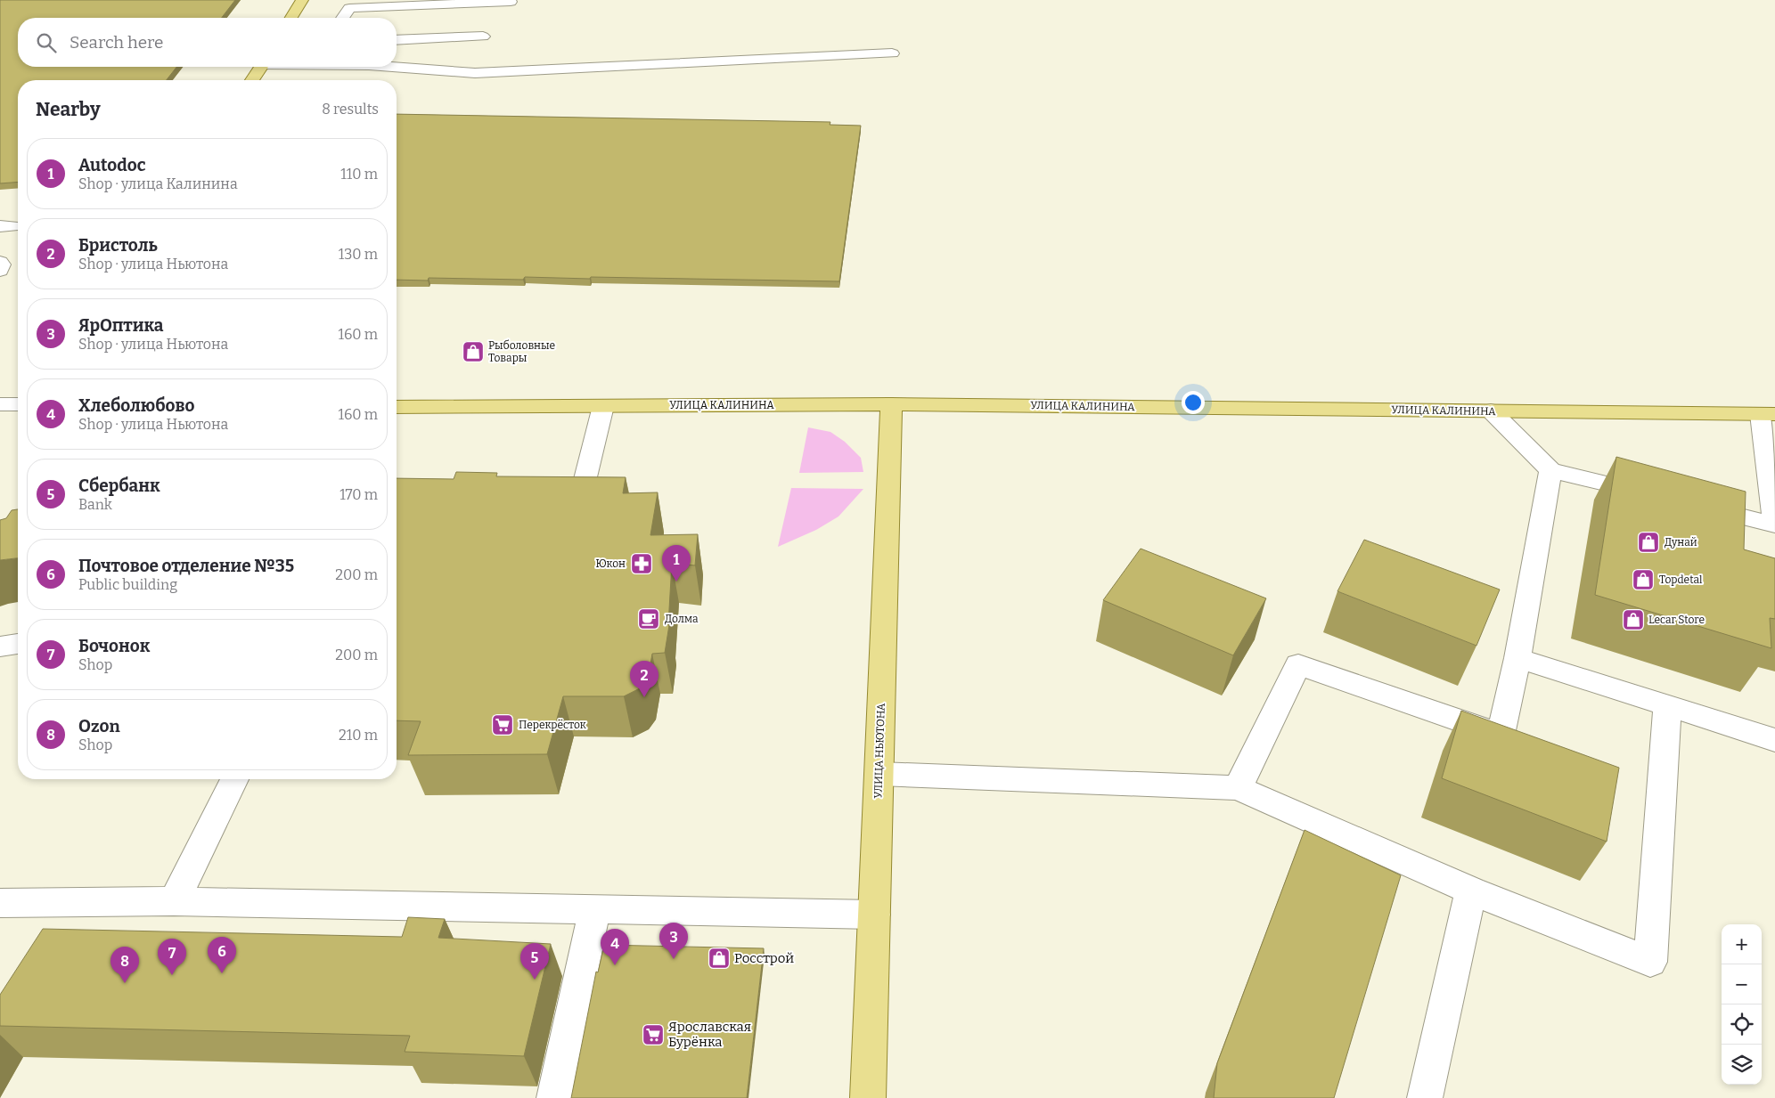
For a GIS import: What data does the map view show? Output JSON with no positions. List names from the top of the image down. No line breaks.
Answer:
{"streets":{"main road":["УЛИЦА КАЛИНИНА","УЛИЦА НЬЮТОНА"]},"crossings":[["УЛИЦА КАЛИНИНА","УЛИЦА НЬЮТОНА"]],"places":{"shop":["Рыболовные Товары","Дунай","Topdetal","Lecar Store","Росстрой"],"pharmacy":["Юкон"],"cafe":["Долма"],"supermarket":["Перекрёсток","Ярославская Бурёнка"]},"page":{"search":"Search here","heading":["Nearby","8 results"],"list":[{"mark":"1","name":"Autodoc","note":"Shop · улица Калинина","value":"110 m"},{"mark":"2","name":"Бристоль","note":"Shop · улица Ньютона","value":"130 m"},{"mark":"3","name":"ЯрОптика","note":"Shop · улица Ньютона","value":"160 m"},{"mark":"4","name":"Хлеболюбово","note":"Shop · улица Ньютона","value":"160 m"},{"mark":"5","name":"Сбербанк","note":"Bank","value":"170 m"},{"mark":"6","name":"Почтовое отделение №35","note":"Public building","value":"200 m"},{"mark":"7","name":"Бочонок","note":"Shop","value":"200 m"},{"mark":"8","name":"Ozon","note":"Shop","value":"210 m"}],"pins":["1","2","3","4","6","7","5","8"],"map_buttons":["+","−"]}}
